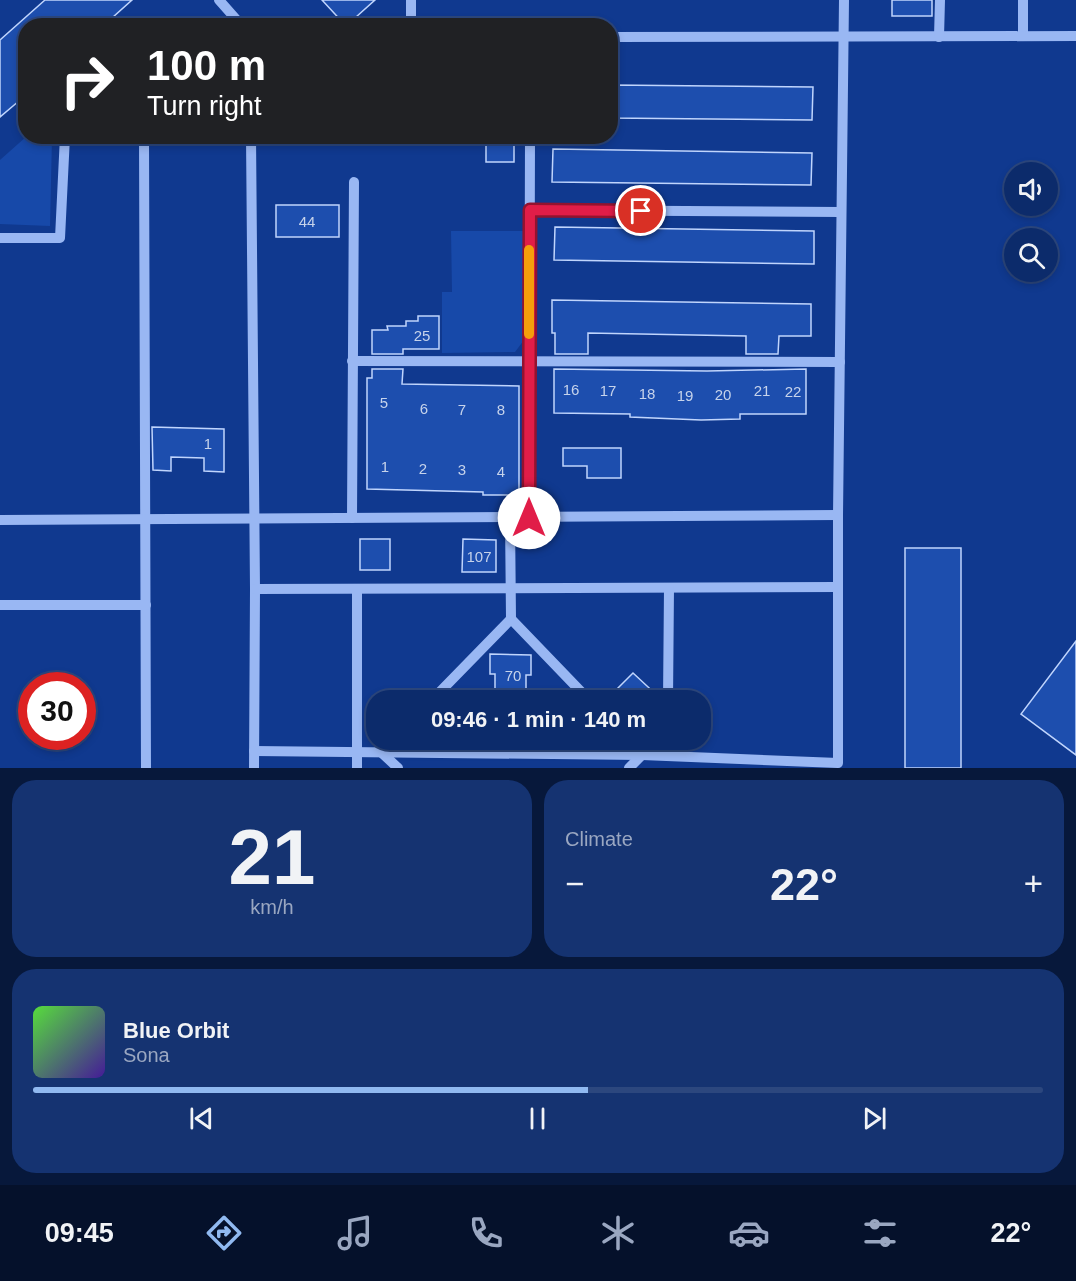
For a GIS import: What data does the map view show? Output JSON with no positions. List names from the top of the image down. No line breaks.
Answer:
{"house_numbers":["44","25","16","17","21","22","18","20","19","5","6","7","8","1","1","2","3","4","107","70"],"page":{"turn":["100 m","Turn right"],"limit":"30","trip":"09:46 · 1 min · 140 m","tile":[["21","km/h"],"Climate"],"heat":["−","22°","+"],"song":["Blue Orbit","Sona"],"tabs":["09:45","22°"]}}
